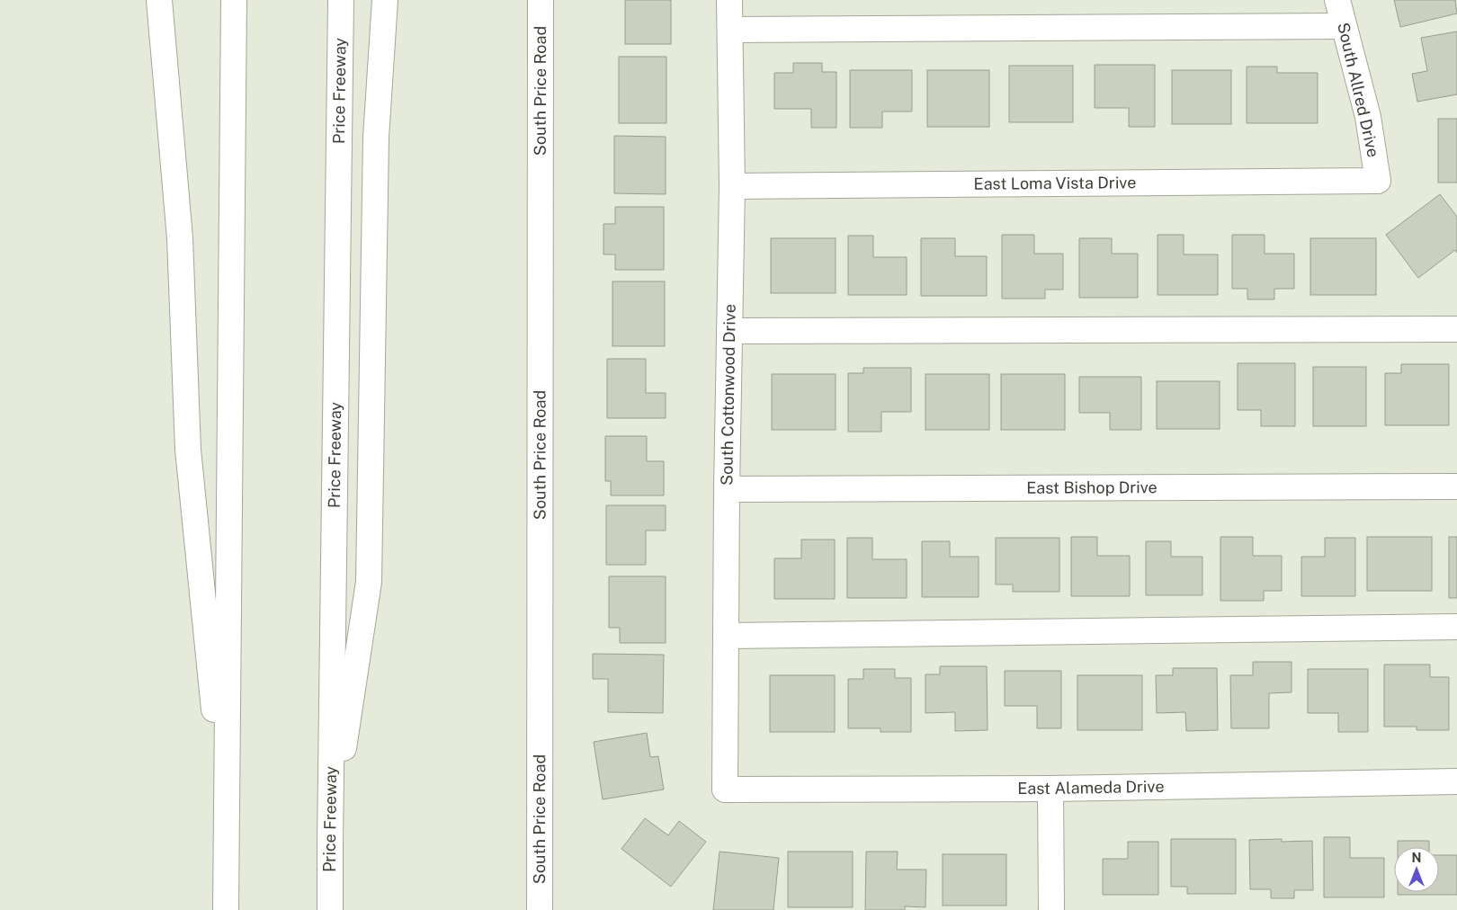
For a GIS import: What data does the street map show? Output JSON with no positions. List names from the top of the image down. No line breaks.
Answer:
{"streets":{"main road":["South Allred Drive","Price Freeway","South Price Road","East Loma Vista Drive","South Cottonwood Drive","East Bishop Drive","East Alameda Drive"]},"crossings":[["South Allred Drive","East Loma Vista Drive"],["East Loma Vista Drive","South Cottonwood Drive"],["South Cottonwood Drive","East Bishop Drive"],["South Cottonwood Drive","East Alameda Drive"]],"north":"top"}
